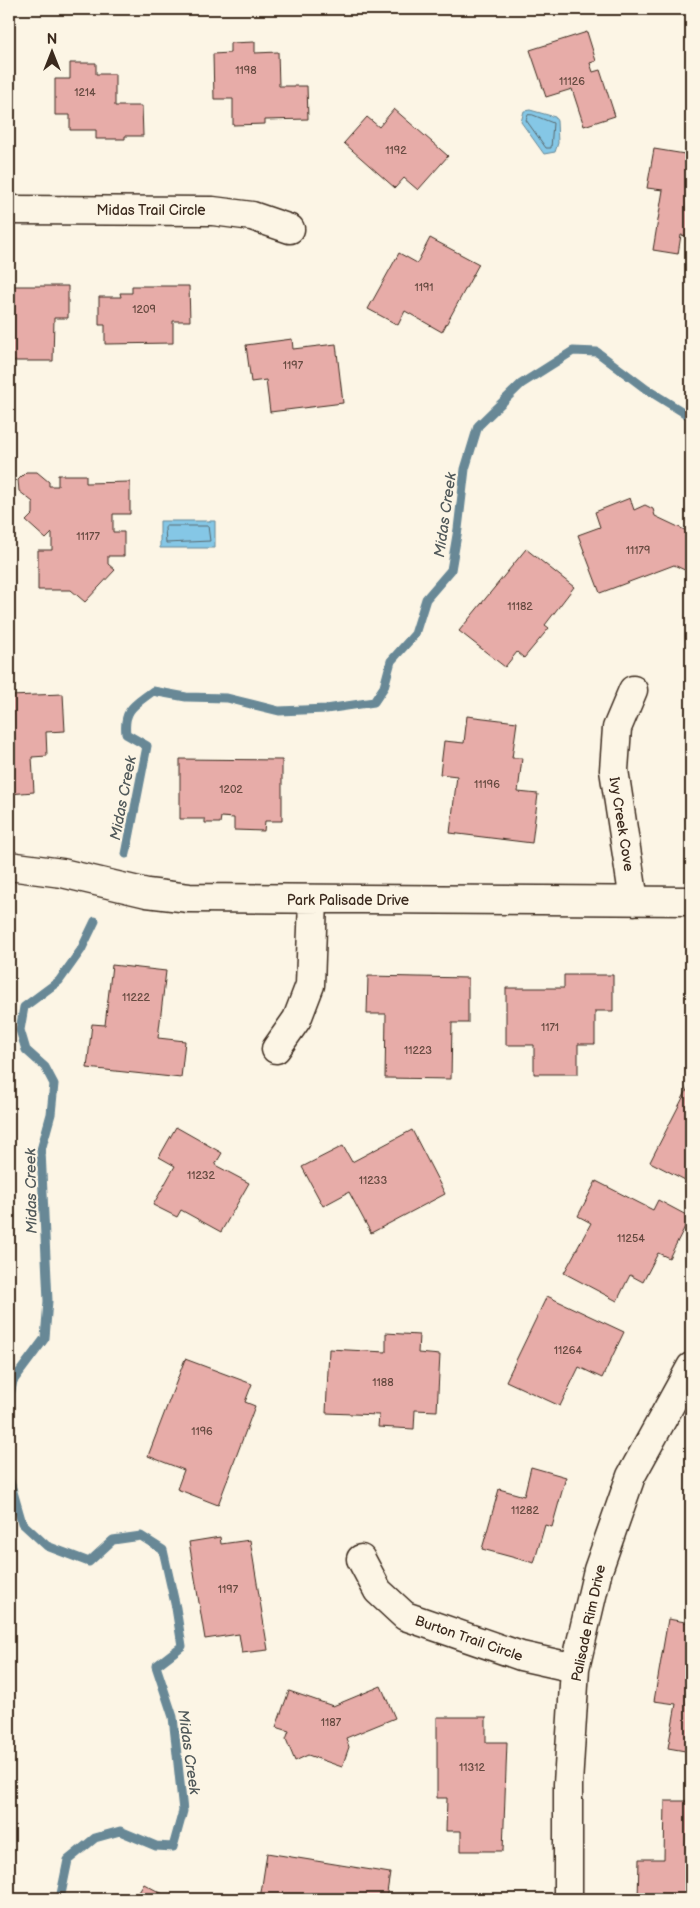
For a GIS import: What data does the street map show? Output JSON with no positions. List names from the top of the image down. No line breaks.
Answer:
{"streets":{"street":["Midas Trail Circle","Ivy Creek Cove","Park Palisade Drive","Palisade Rim Drive","Burton Trail Circle"]},"crossings":[["Ivy Creek Cove","Park Palisade Drive"],["Palisade Rim Drive","Burton Trail Circle"]],"water":["Midas Creek"],"house_numbers":["1198","11126","1214","1192","1191","1209","1197","11177","11179","11182","11196","1202","11222","1171","11223","11232","11233","11254","11264","1188","1196","11282","1197","1187","11312"],"north":"top"}
